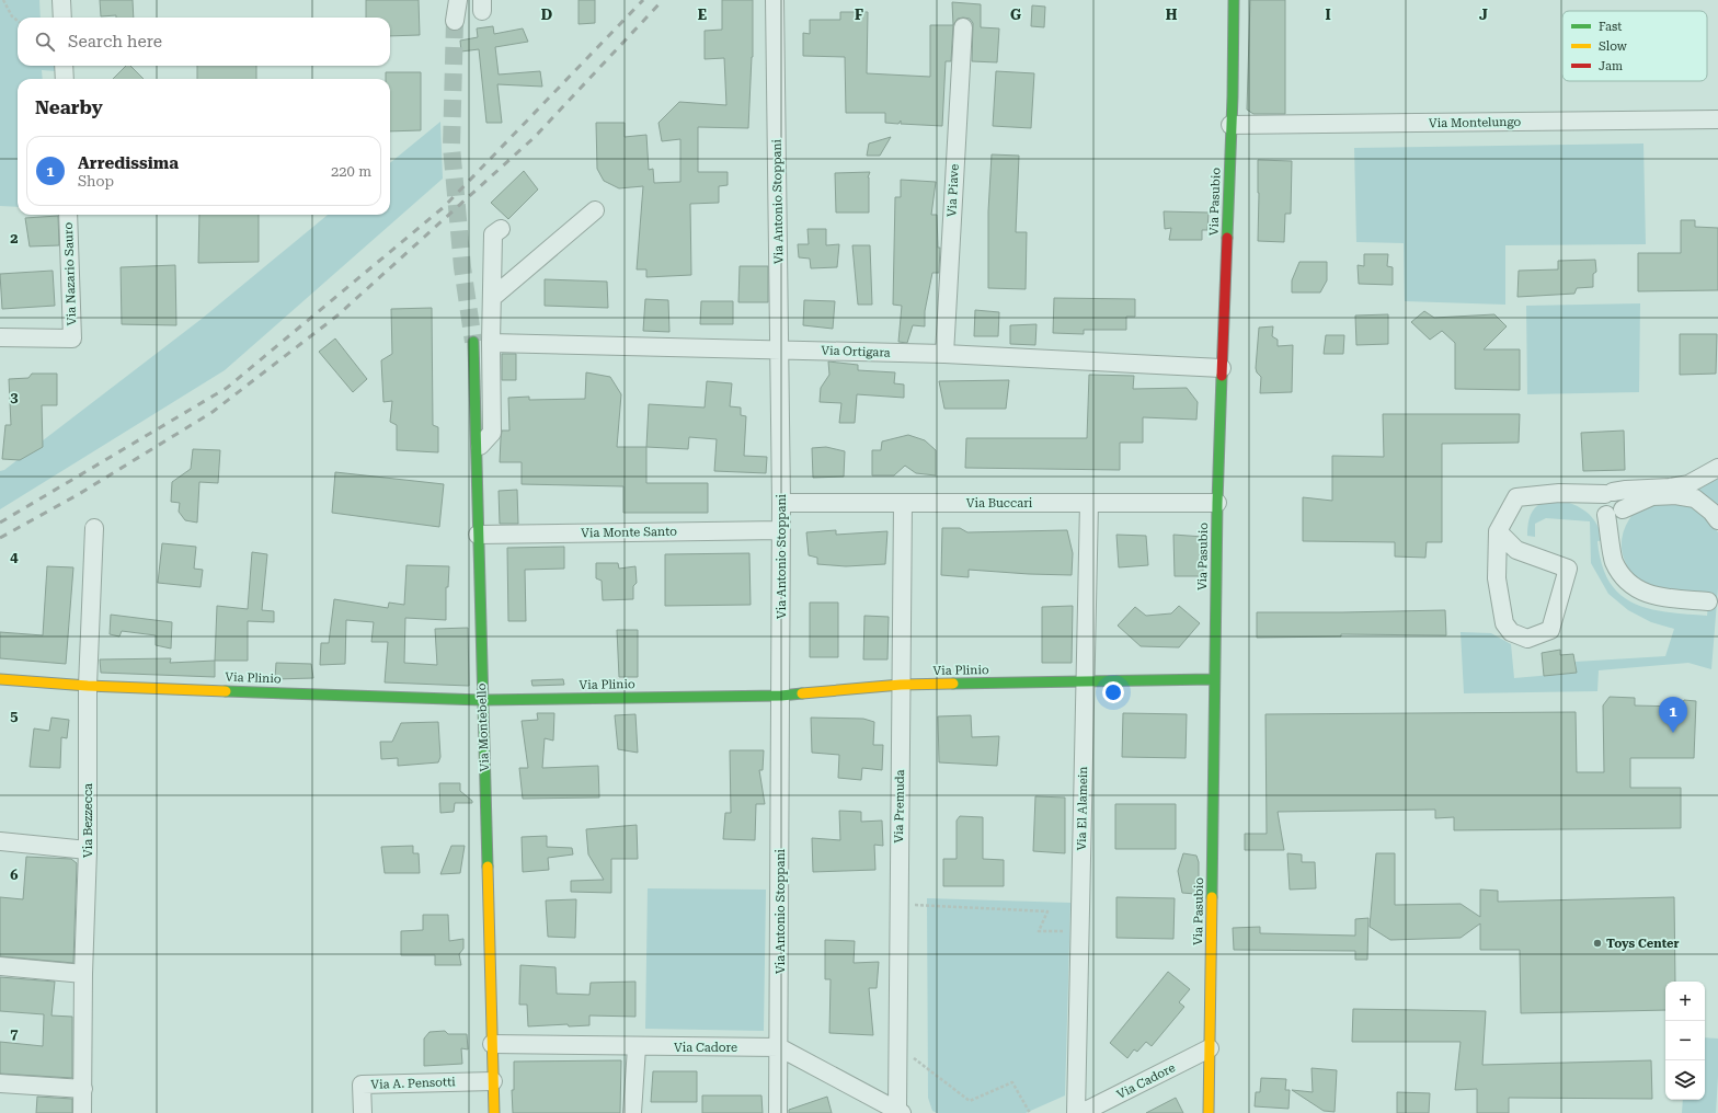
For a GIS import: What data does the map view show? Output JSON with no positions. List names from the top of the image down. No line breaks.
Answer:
{"streets":{"street":["Via Montelungo","Via Piave","Via Antonio Stoppani","Via Pasubio","Via Nazario Sauro","Via Ortigara","Via Buccari","Via Monte Santo","Via Plinio","Via Montebello","Via Premuda","Via El Alamein","Via Bezzecca","Via Cadore","Via A. Pensotti"]},"crossings":[["Via Montelungo","Via Pasubio"],["Via Piave","Via Ortigara"],["Via Antonio Stoppani","Via Ortigara"],["Via Antonio Stoppani","Via Buccari"],["Via Antonio Stoppani","Via Monte Santo"],["Via Antonio Stoppani","Via Plinio"],["Via Antonio Stoppani","Via Cadore"],["Via Pasubio","Via Ortigara"],["Via Pasubio","Via Buccari"],["Via Pasubio","Via Plinio"],["Via Pasubio","Via Cadore"],["Via Buccari","Via Premuda"],["Via Buccari","Via El Alamein"],["Via Monte Santo","Via Montebello"],["Via Plinio","Via Montebello"],["Via Plinio","Via Premuda"],["Via Plinio","Via El Alamein"],["Via Plinio","Via Bezzecca"],["Via Montebello","Via Cadore"],["Via Montebello","Via A. Pensotti"],["Via Premuda","Via Cadore"]],"places":["Toys Center"],"legend":["Fast","Slow","Jam"],"page":{"search":"Search here","heading":"Nearby","list":[{"mark":"1","name":"Arredissima","note":"Shop","value":"220 m"}],"pins":"1","map_buttons":["+","−"]},"grid":{"columns":["D","E","F","G","H","I","J"],"rows":["2","3","4","5","6","7"]}}
